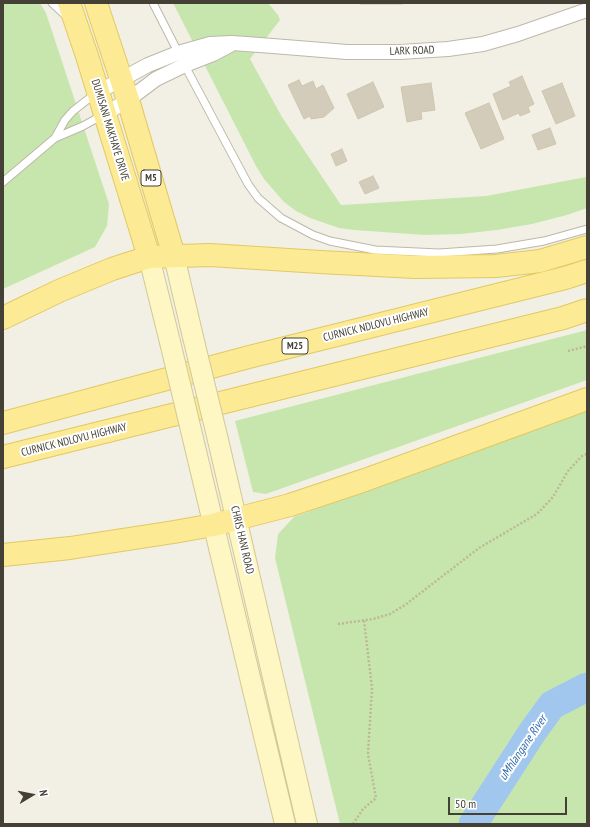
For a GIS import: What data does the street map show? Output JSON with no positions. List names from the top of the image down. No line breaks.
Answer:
{"streets":{"main road":["DUMISANI MAKHAYE DRIVE","M5","CURNICK NDLOVU HIGHWAY","M25","CHRIS HANI ROAD"],"street":["LARK ROAD"]},"crossings":[["LARK ROAD","DUMISANI MAKHAYE DRIVE"],["LARK ROAD","M5"],["DUMISANI MAKHAYE DRIVE","M5"],["M5","CHRIS HANI ROAD"]],"water":["uMhlangane River"],"scale_bar":"50 m","north":"right"}
